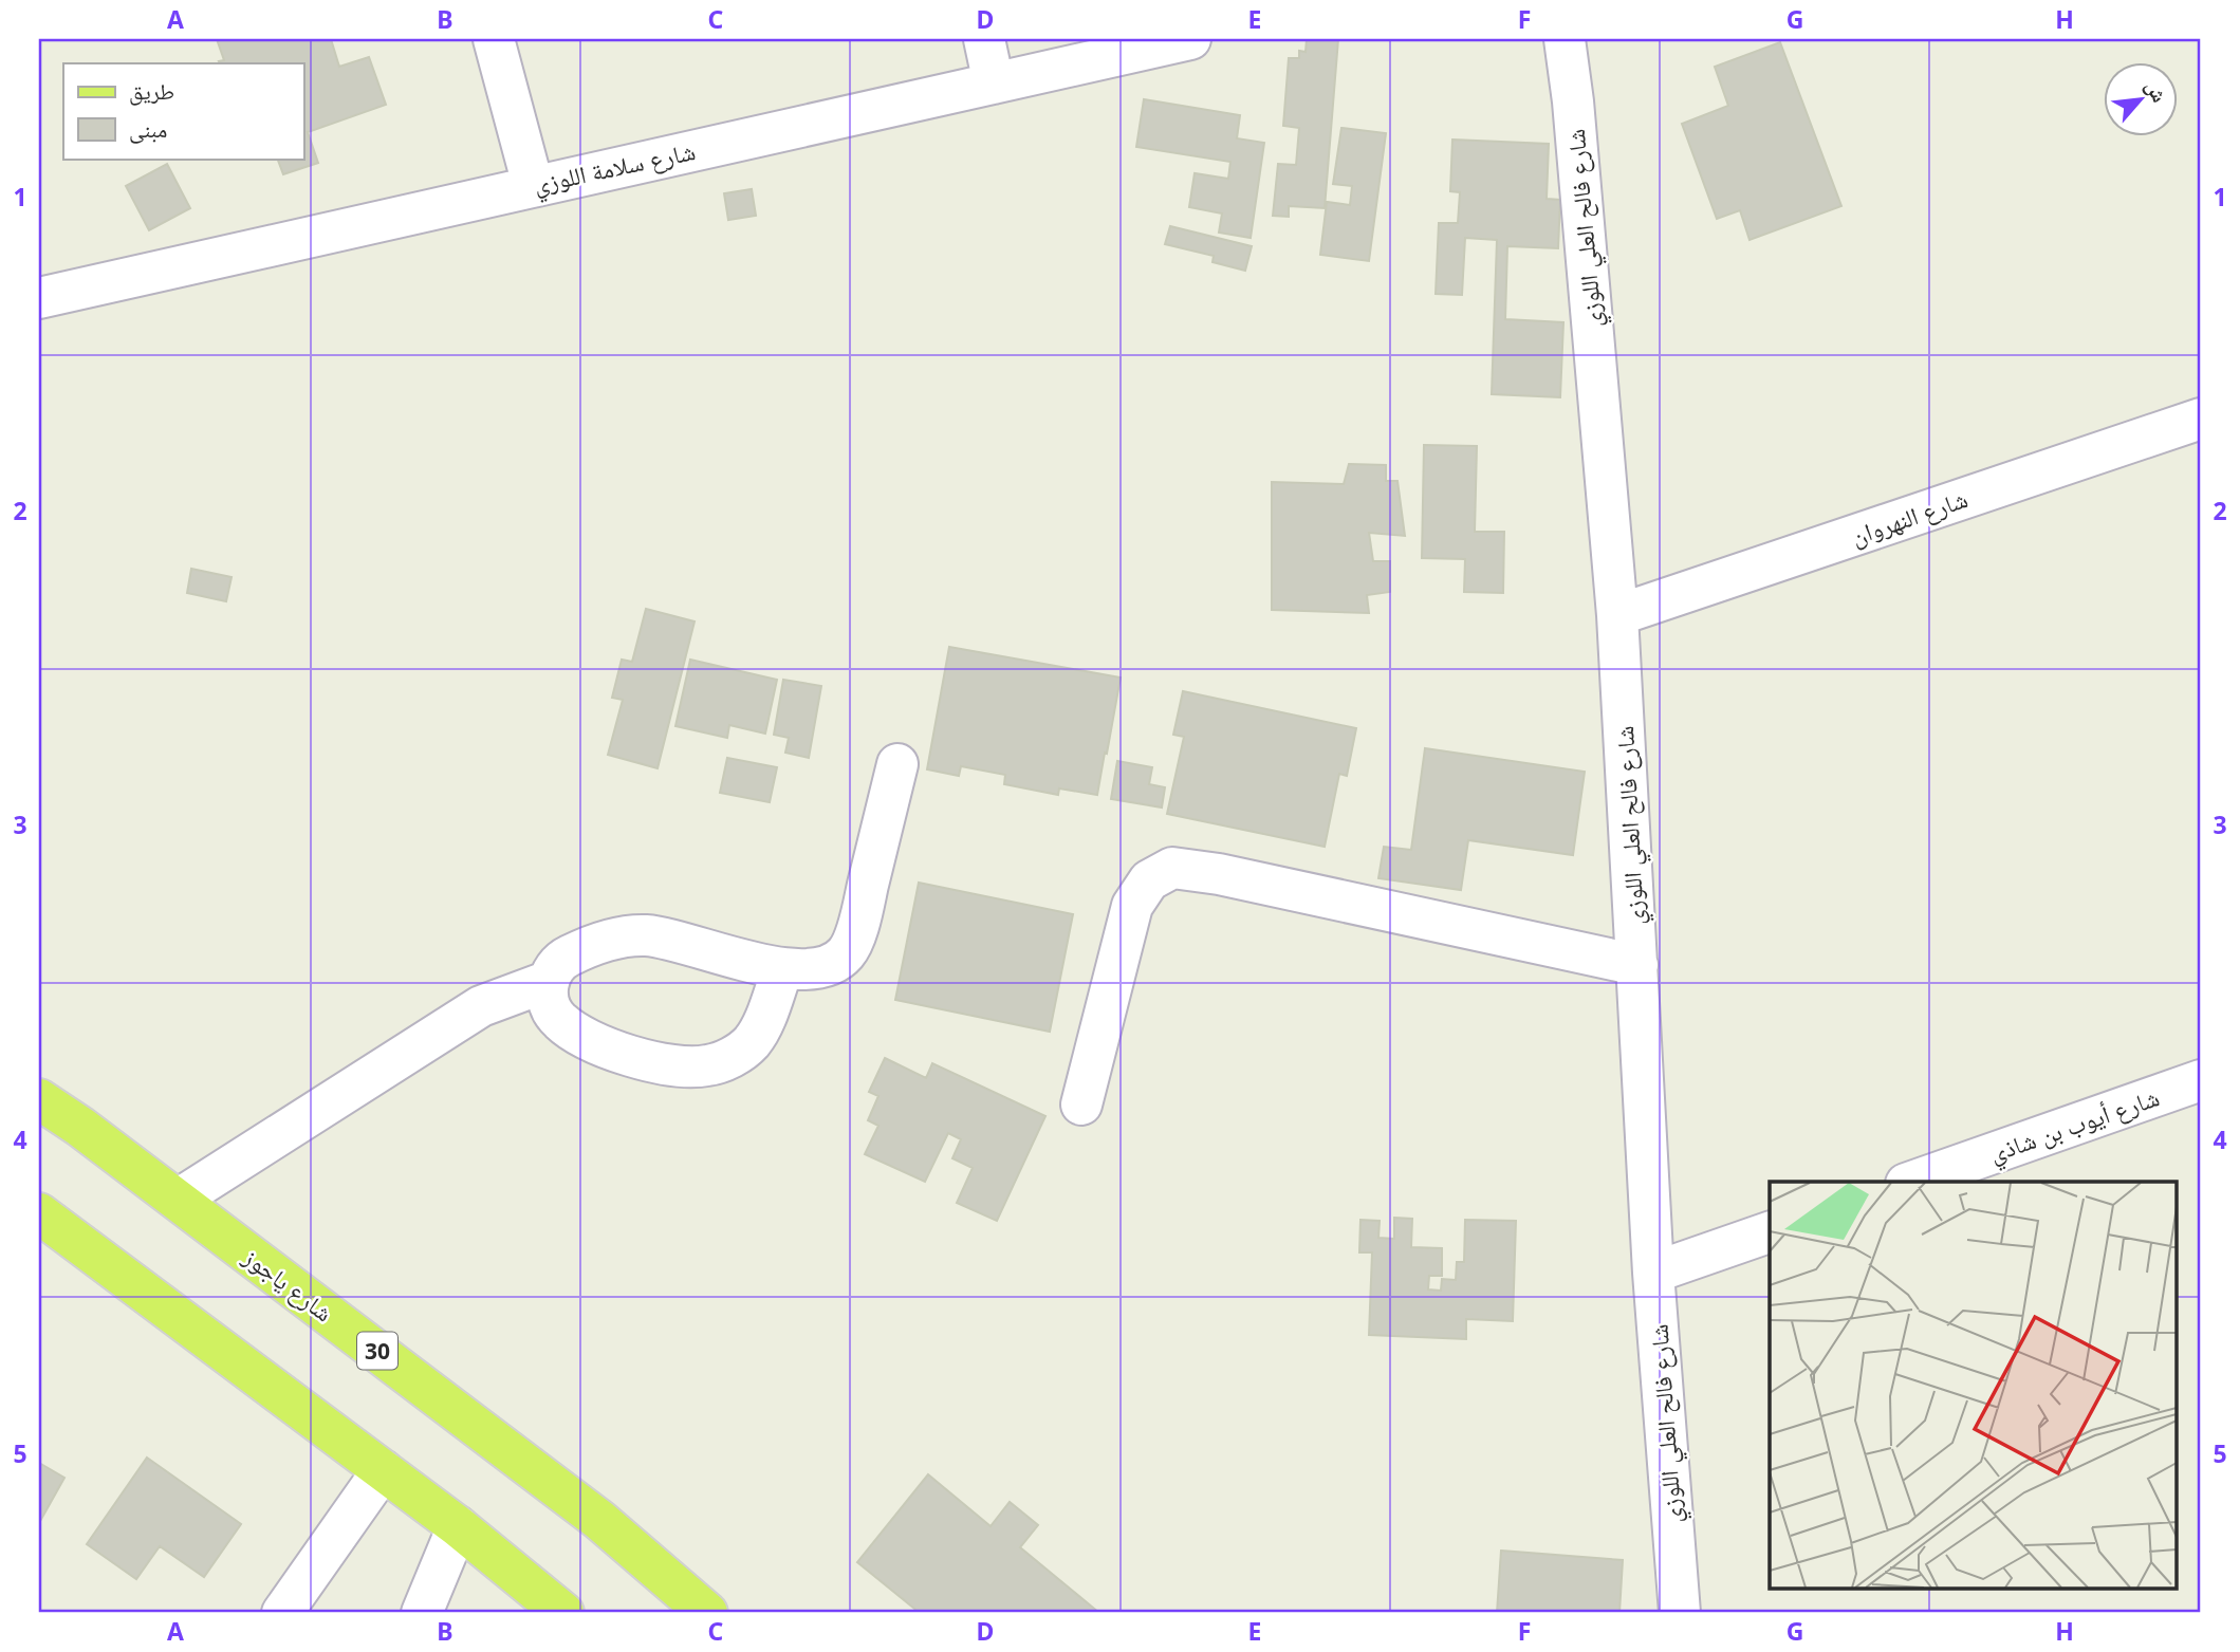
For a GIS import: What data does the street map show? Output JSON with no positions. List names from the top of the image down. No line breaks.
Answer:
{"streets":{"main road":["شارع ياجوز","30"],"street":["شارع سلامة اللوزي","شارع فالح العلي اللوزي","شارع النهروان","شارع أيوب بن شاذي"]},"crossings":[["شارع فالح العلي اللوزي","شارع النهروان"]],"legend":["طريق","مبنى"],"north":"top right","grid":{"columns":["A","B","C","D","E","F","G","H"],"rows":["1","2","3","4","5"]}}
